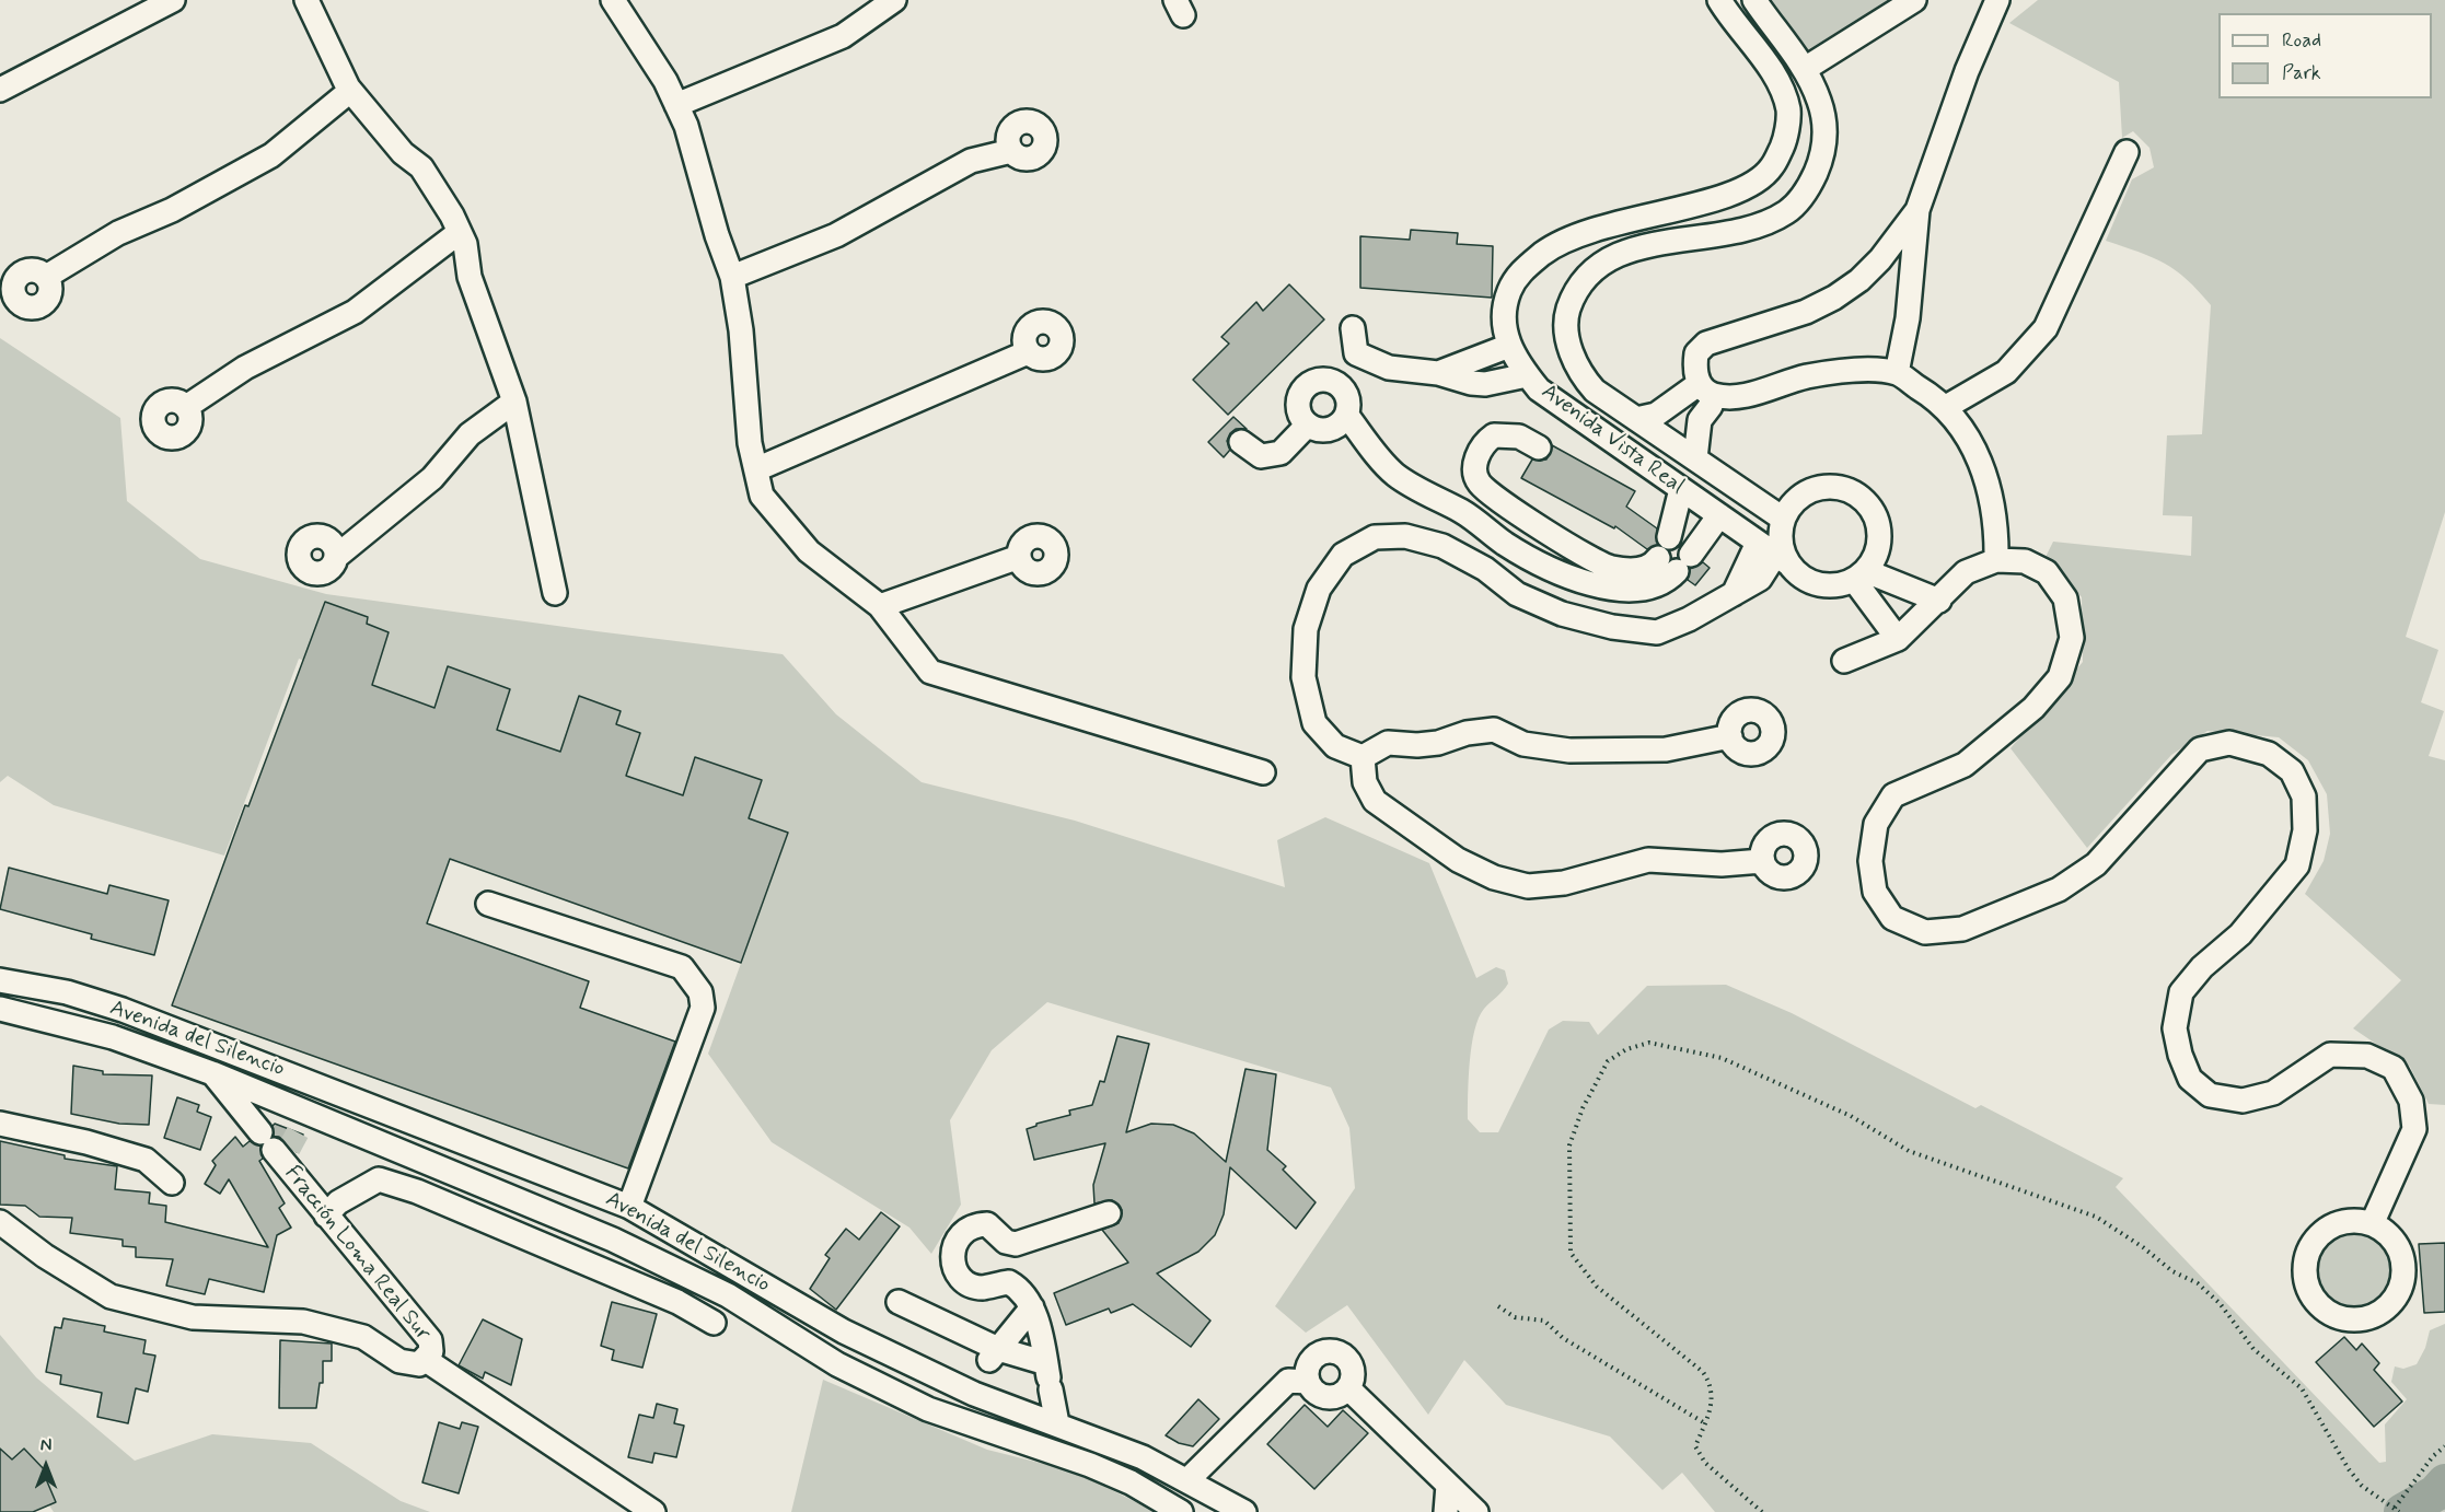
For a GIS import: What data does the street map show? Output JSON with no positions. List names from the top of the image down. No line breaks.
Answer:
{"streets":{"street":["Avenida Vista Real","Avenida del Silencio","Fracción Loma Real Sur"]},"crossings":[["Avenida del Silencio","Fracción Loma Real Sur"]],"legend":["Road","Park"],"north":"top"}
